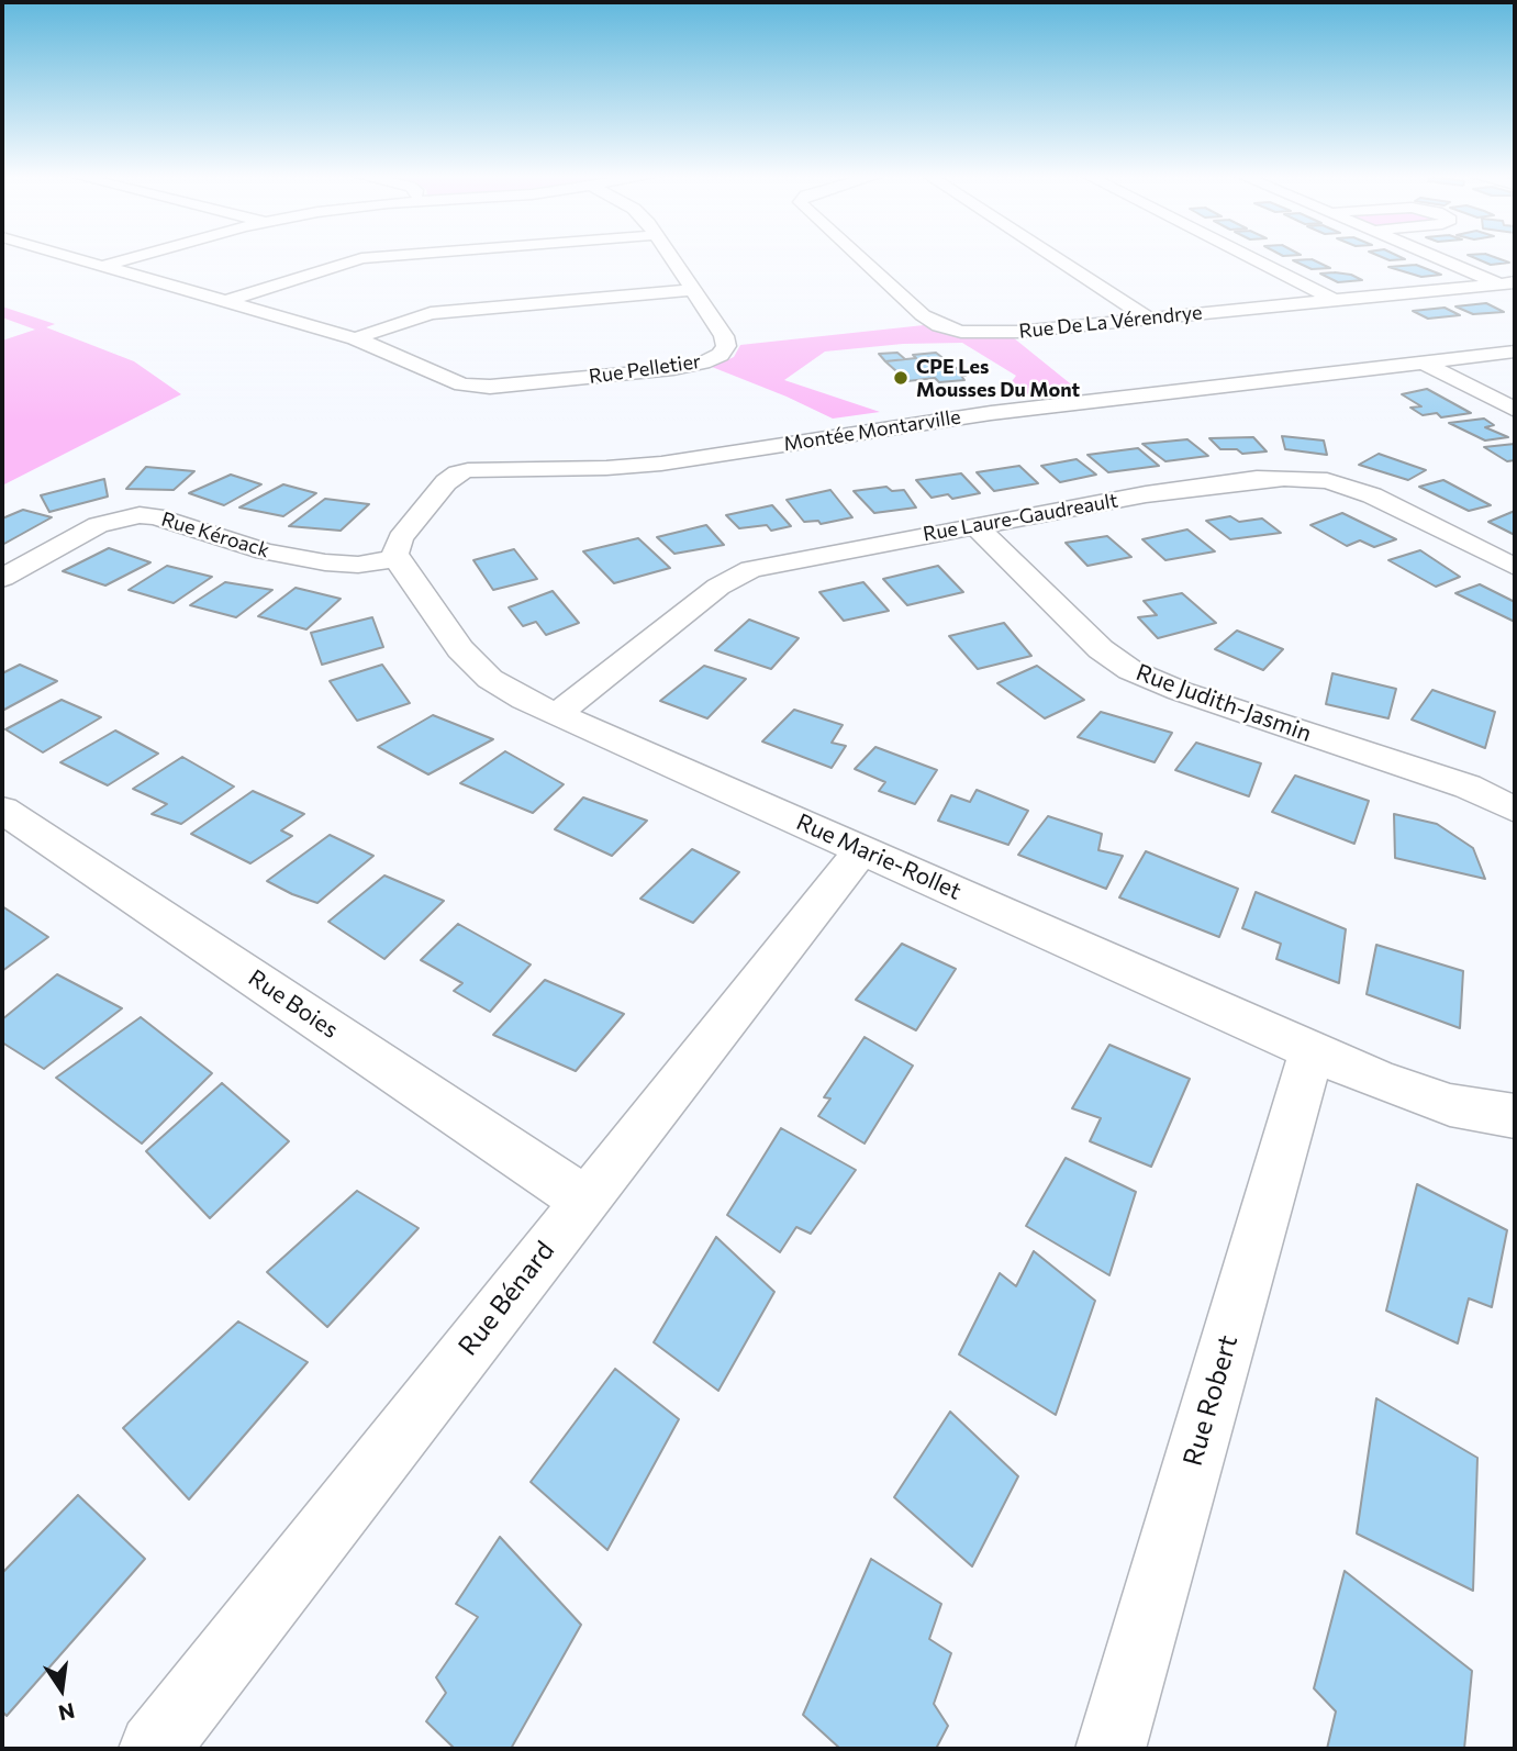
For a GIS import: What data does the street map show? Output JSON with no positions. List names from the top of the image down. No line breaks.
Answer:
{"streets":{"street":["Rue De La Vérendrye","Rue Pelletier","Montée Montarville","Rue Laure-Gaudreault","Rue Kéroack","Rue Judith-Jasmin","Rue Marie-Rollet","Rue Boies","Rue Bénard","Rue Robert"]},"crossings":[["Montée Montarville","Rue Kéroack"],["Montée Montarville","Rue Marie-Rollet"],["Rue Laure-Gaudreault","Rue Judith-Jasmin"],["Rue Laure-Gaudreault","Rue Marie-Rollet"],["Rue Kéroack","Rue Marie-Rollet"],["Rue Marie-Rollet","Rue Bénard"],["Rue Marie-Rollet","Rue Robert"],["Rue Boies","Rue Bénard"]],"places":["CPE Les Mousses Du Mont"],"north":"bottom"}
